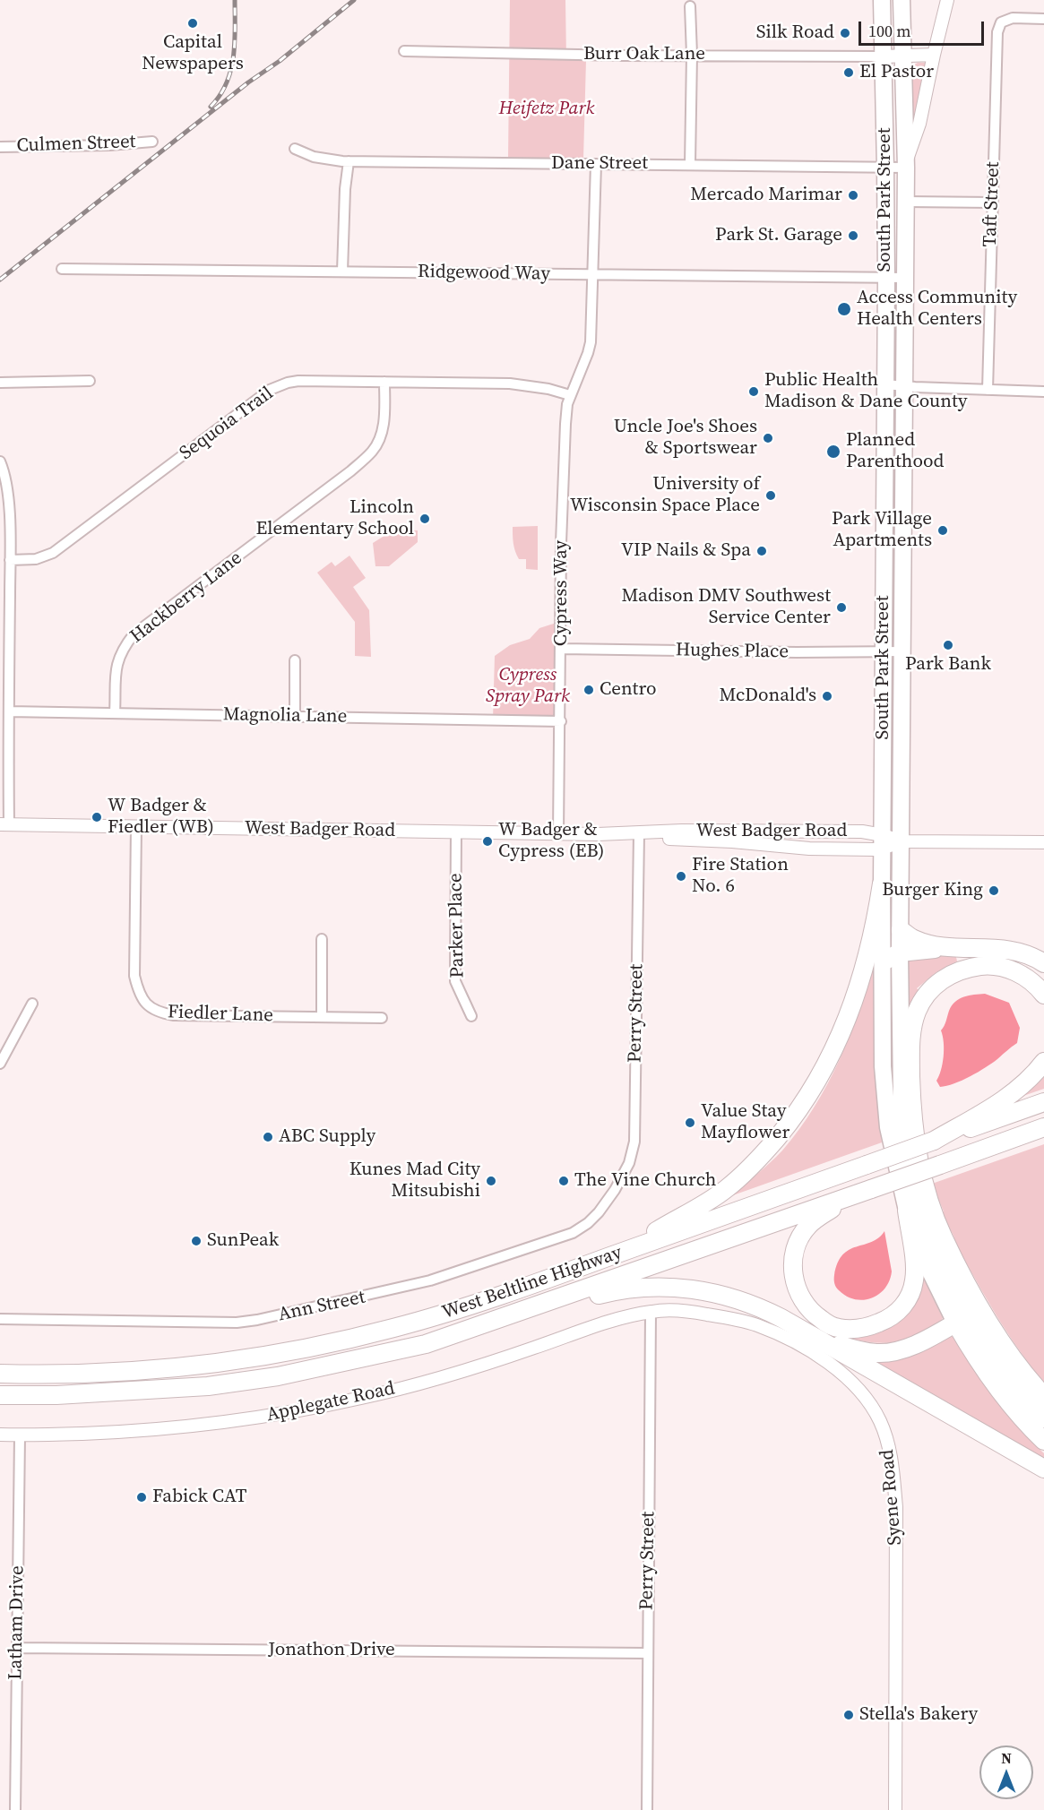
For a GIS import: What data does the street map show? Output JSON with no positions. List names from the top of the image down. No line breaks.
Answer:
{"streets":{"highway":["West Beltline Highway"],"main road":["South Park Street"],"street":["Burr Oak Lane","Culmen Street","Dane Street","Taft Street","Ridgewood Way","Sequoia Trail","Cypress Way","Hackberry Lane","Hughes Place","Magnolia Lane","West Badger Road","Parker Place","Perry Street","Fiedler Lane","Ann Street","Applegate Road","Syene Road","Latham Drive","Jonathon Drive"]},"crossings":[["Burr Oak Lane","South Park Street"],["Dane Street","South Park Street"],["Dane Street","Cypress Way"],["South Park Street","Ridgewood Way"],["South Park Street","Hughes Place"],["South Park Street","West Badger Road"],["Ridgewood Way","Cypress Way"],["Sequoia Trail","Cypress Way"],["Sequoia Trail","Hackberry Lane"],["Cypress Way","Hughes Place"],["Cypress Way","Magnolia Lane"],["Cypress Way","West Badger Road"],["Hackberry Lane","Magnolia Lane"],["West Badger Road","Parker Place"],["West Badger Road","Perry Street"],["West Badger Road","Fiedler Lane"],["Perry Street","Ann Street"],["Perry Street","Applegate Road"],["Perry Street","Syene Road"],["Perry Street","Jonathon Drive"],["Applegate Road","Syene Road"],["Applegate Road","Latham Drive"],["Latham Drive","Jonathon Drive"]],"parks":["Heifetz Park","Cypress Spray Park"],"places":["Capital Newspapers","Silk Road","El Pastor","Mercado Marimar","Park St. Garage","Access Community Health Centers","Public Health Madison & Dane County","Uncle Joe's Shoes & Sportswear","Planned Parenthood","University of Wisconsin Space Place","Lincoln Elementary School","Park Village Apartments","VIP Nails & Spa","Madison DMV Southwest Service Center","Park Bank","Centro","McDonald's","W Badger & Fiedler (WB)","W Badger & Cypress (EB)","Fire Station No. 6","Burger King","Value Stay Mayflower","ABC Supply","Kunes Mad City Mitsubishi","The Vine Church","SunPeak","Fabick CAT","Stella's Bakery"],"scale_bar":"100 m","north":"top"}
